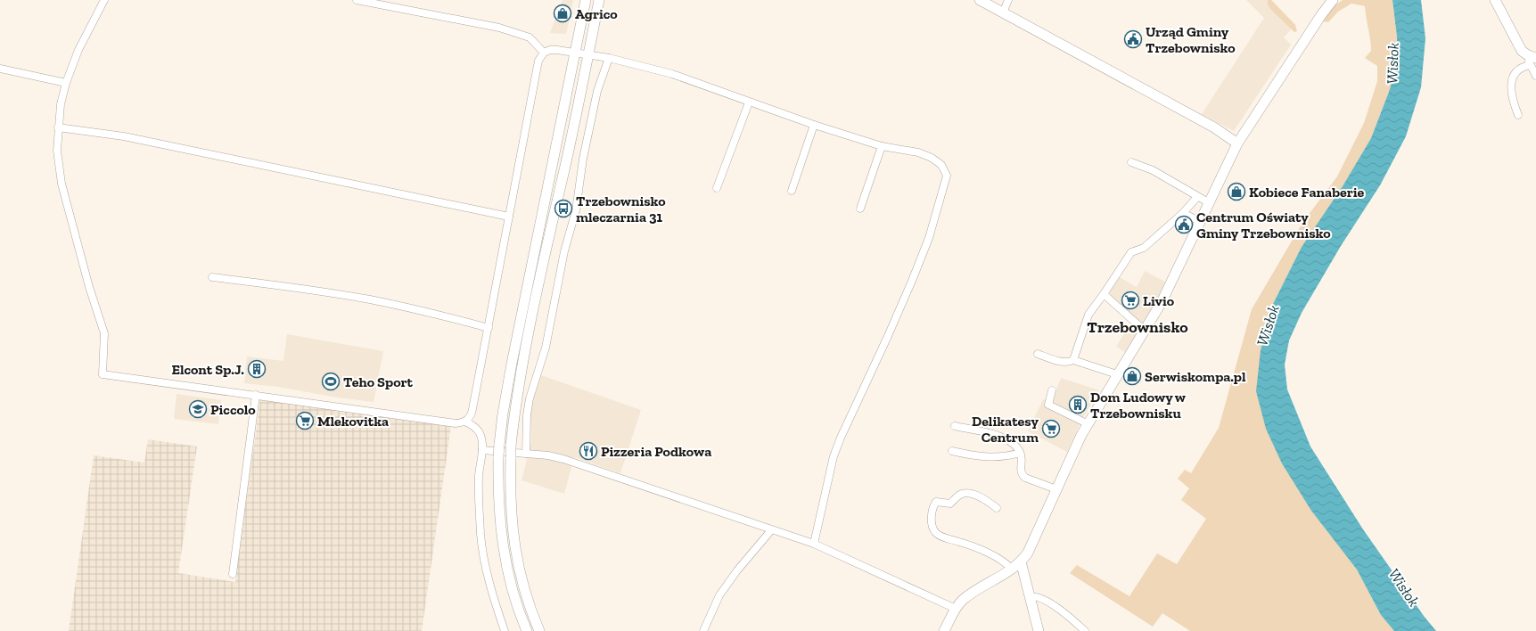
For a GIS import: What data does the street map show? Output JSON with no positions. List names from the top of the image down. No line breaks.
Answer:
{"districts":["Trzebownisko"],"water":["Wisłok"],"places":{"shop":["Agrico","Kobiece Fanaberie","Serwiskompa.pl"],"public building":["Urząd Gminy Trzebownisko","Centrum Oświaty Gminy Trzebownisko"],"bus stop":["Trzebownisko mleczarnia 31"],"supermarket":["Livio","Mlekovitka","Delikatesy Centrum"],"building":["Elcont Sp.J.","Dom Ludowy w Trzebownisku"],"sports":["Teho Sport"],"school or university":["Piccolo"],"restaurant":["Pizzeria Podkowa"]}}
